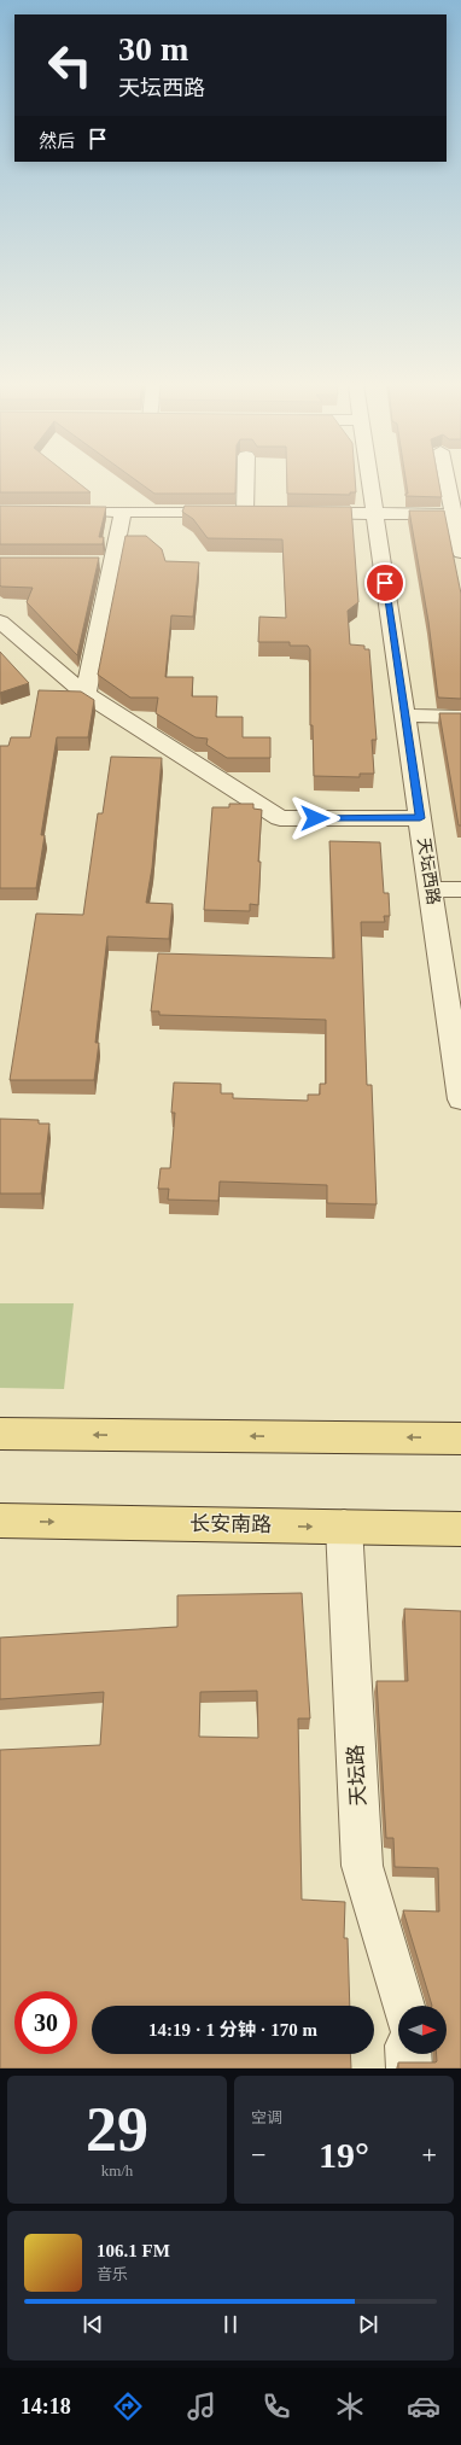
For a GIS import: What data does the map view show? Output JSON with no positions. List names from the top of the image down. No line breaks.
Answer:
{"streets":{"main road":["长安南路"],"street":["天坛西路","天坛路"]},"crossings":[["长安南路","天坛路"]],"north":"right","page":{"turn":["30 m","天坛西路"],"then":"然后","limit":"30","trip":"14:19 · 1 分钟 · 170 m","tile":[["29","km/h"],"空调"],"heat":["−","19°","+"],"song":["106.1 FM","音乐"],"tabs":"14:18"}}
